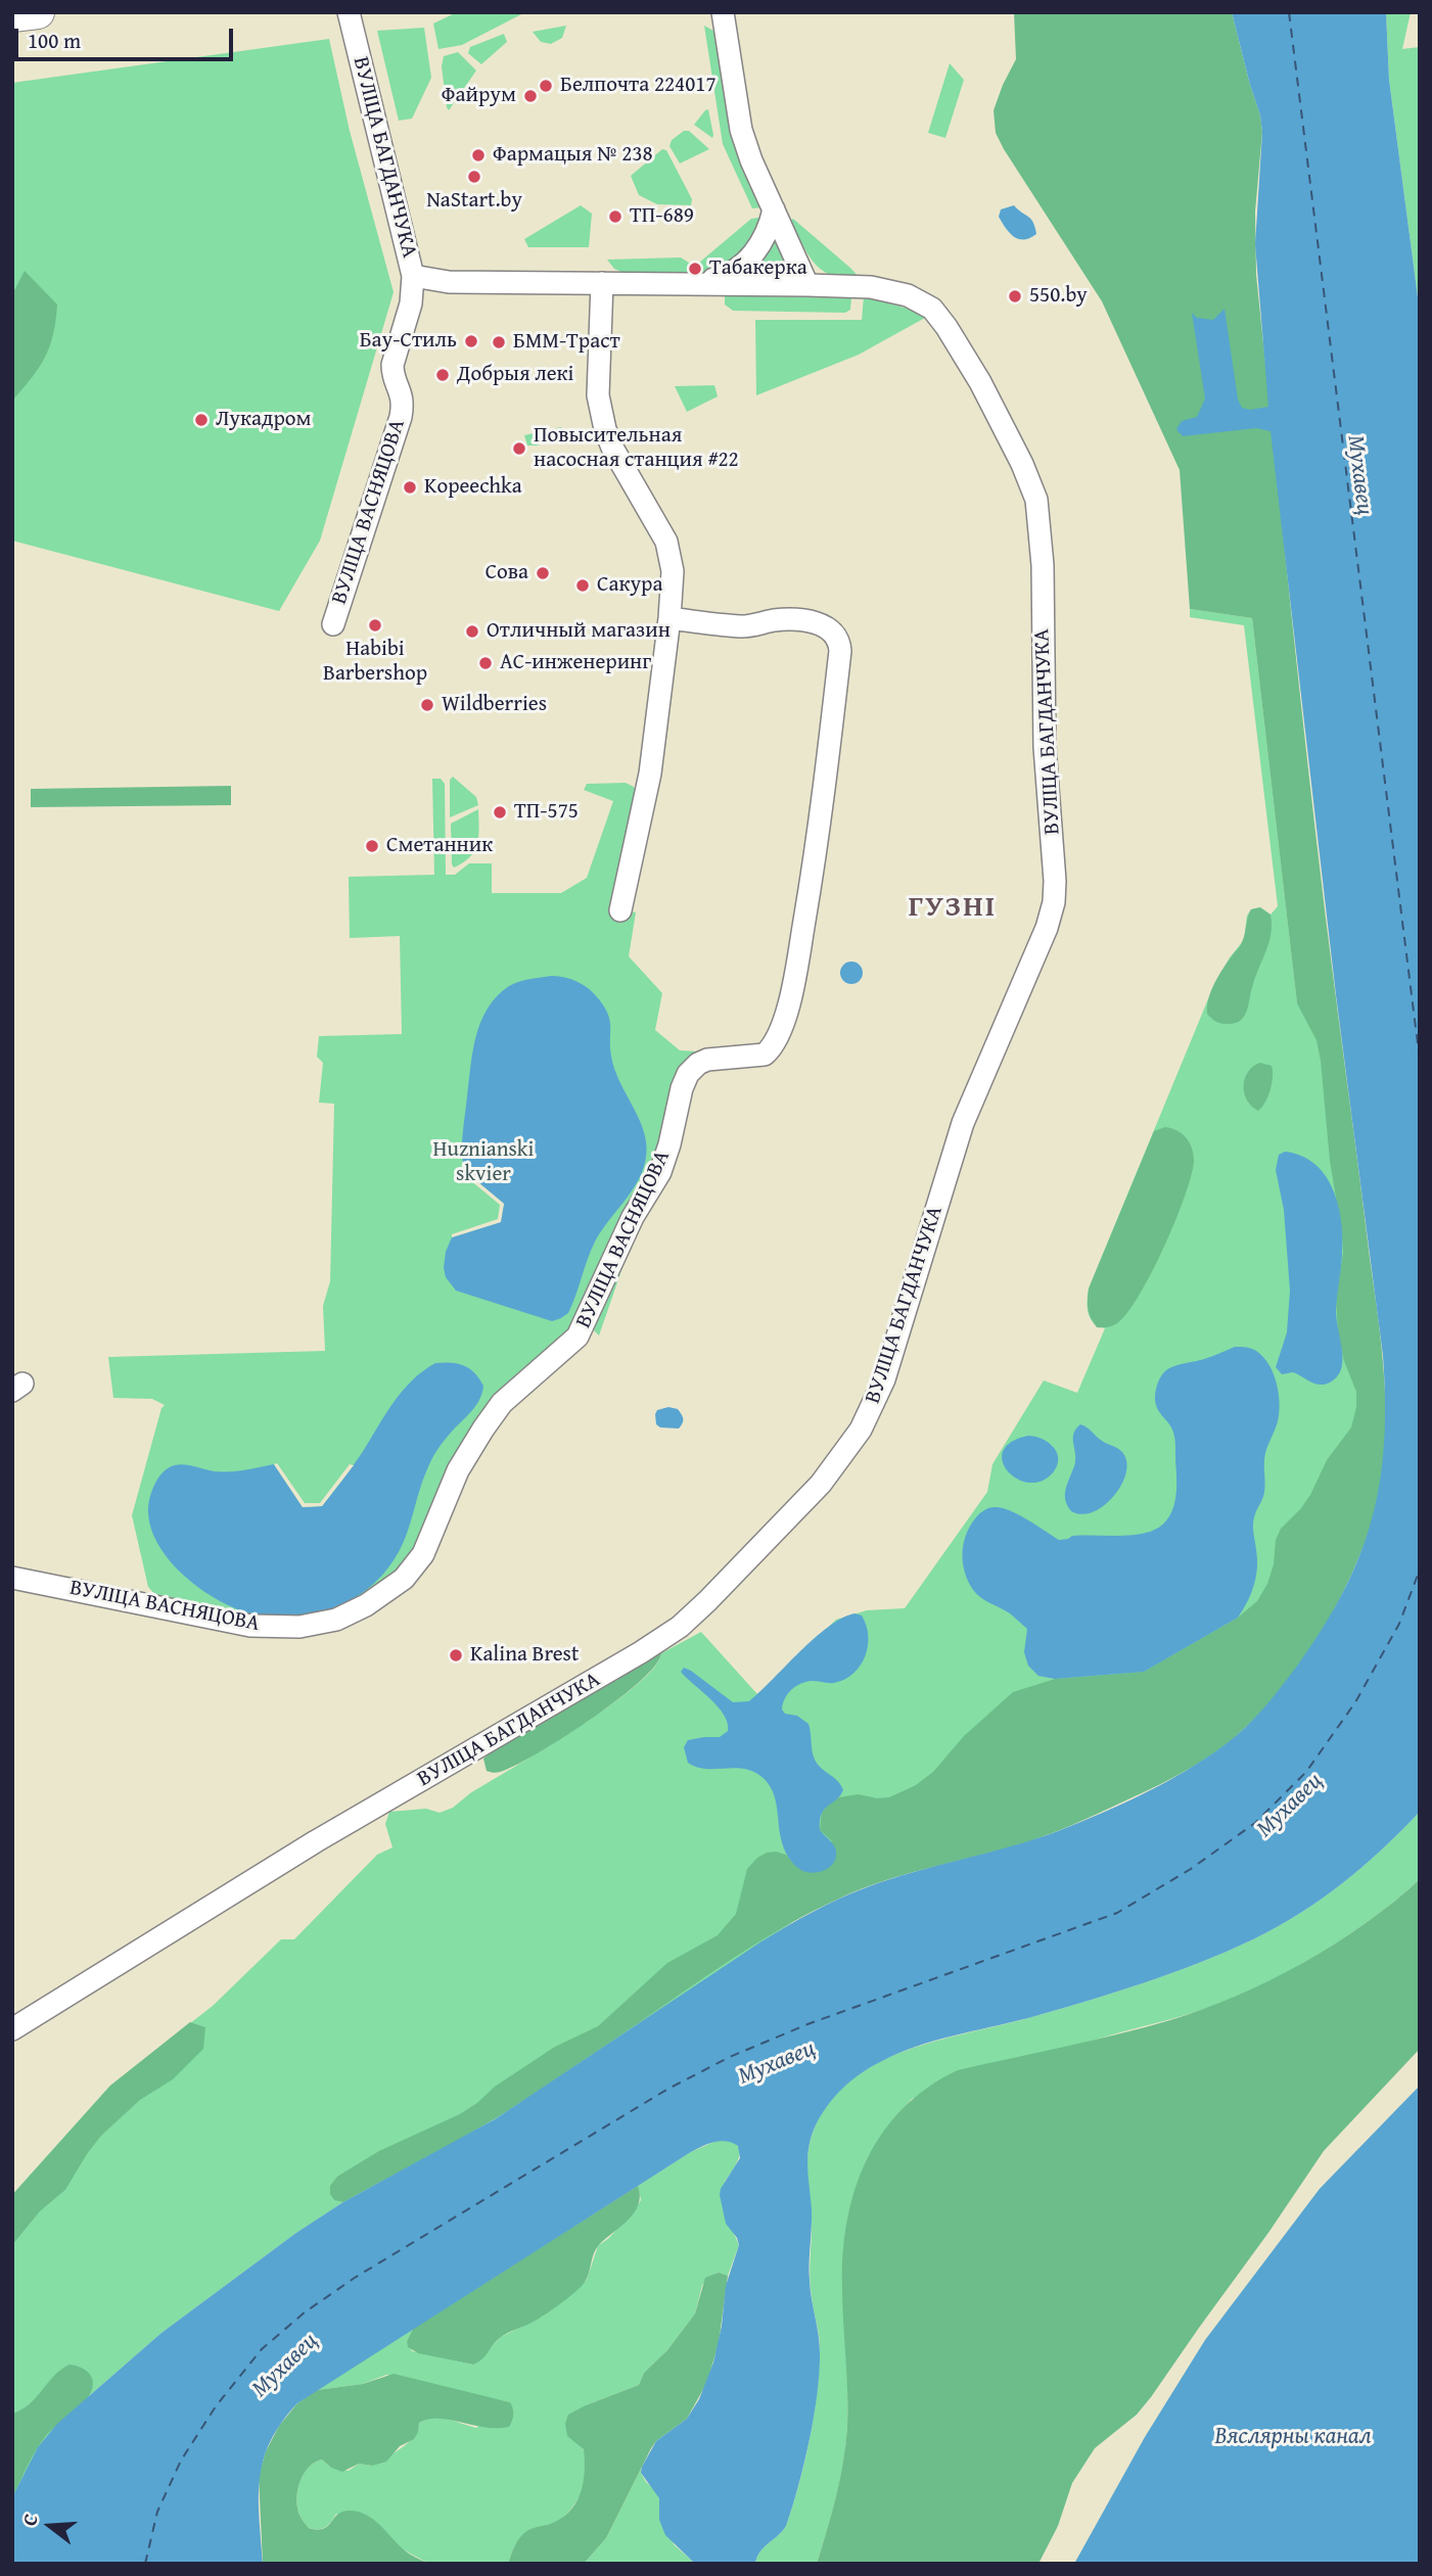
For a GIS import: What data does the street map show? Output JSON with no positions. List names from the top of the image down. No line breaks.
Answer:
{"streets":{"street":["ВУЛІЦА БАГДАНЧУКА","ВУЛІЦА ВАСНЯЦОВА"]},"crossings":[["ВУЛІЦА БАГДАНЧУКА","ВУЛІЦА ВАСНЯЦОВА"]],"districts":["ГУЗНІ"],"water":["Мухавец","Вяслярны канал"],"parks":["Huznianski skvier"],"places":["Белпочта 224017","Файрум","Фармацыя № 238","NaStart.by","ТП-689","Табакерка","550.by","Бау-Стиль","БММ-Траст","Добрыя лекі","Лукадром","Повысительная насосная станция #22","Kopeechka","Сова","Сакура","Habibi Barbershop","Отличный магазин","АС-инженеринг","Wildberries","ТП-575","Сметанник","Kalina Brest"],"scale_bar":"100 m","north":"left"}
